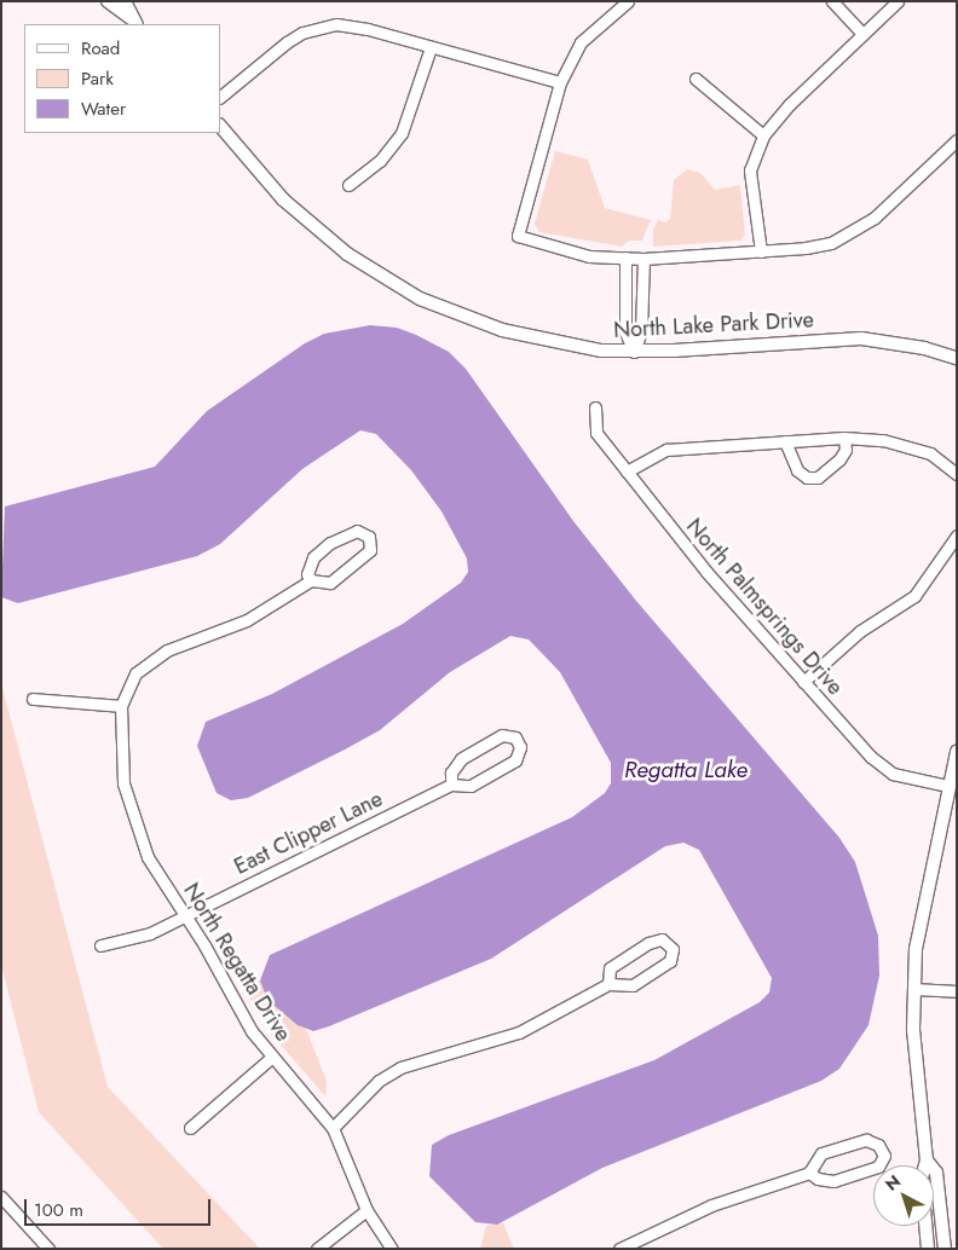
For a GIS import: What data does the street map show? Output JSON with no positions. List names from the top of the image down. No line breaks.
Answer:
{"streets":{"street":["North Lake Park Drive","North Palmsprings Drive","East Clipper Lane","North Regatta Drive"]},"crossings":[["East Clipper Lane","North Regatta Drive"]],"water":["Regatta Lake"],"legend":["Road","Park","Water"],"scale_bar":"100 m","north":"top left"}
